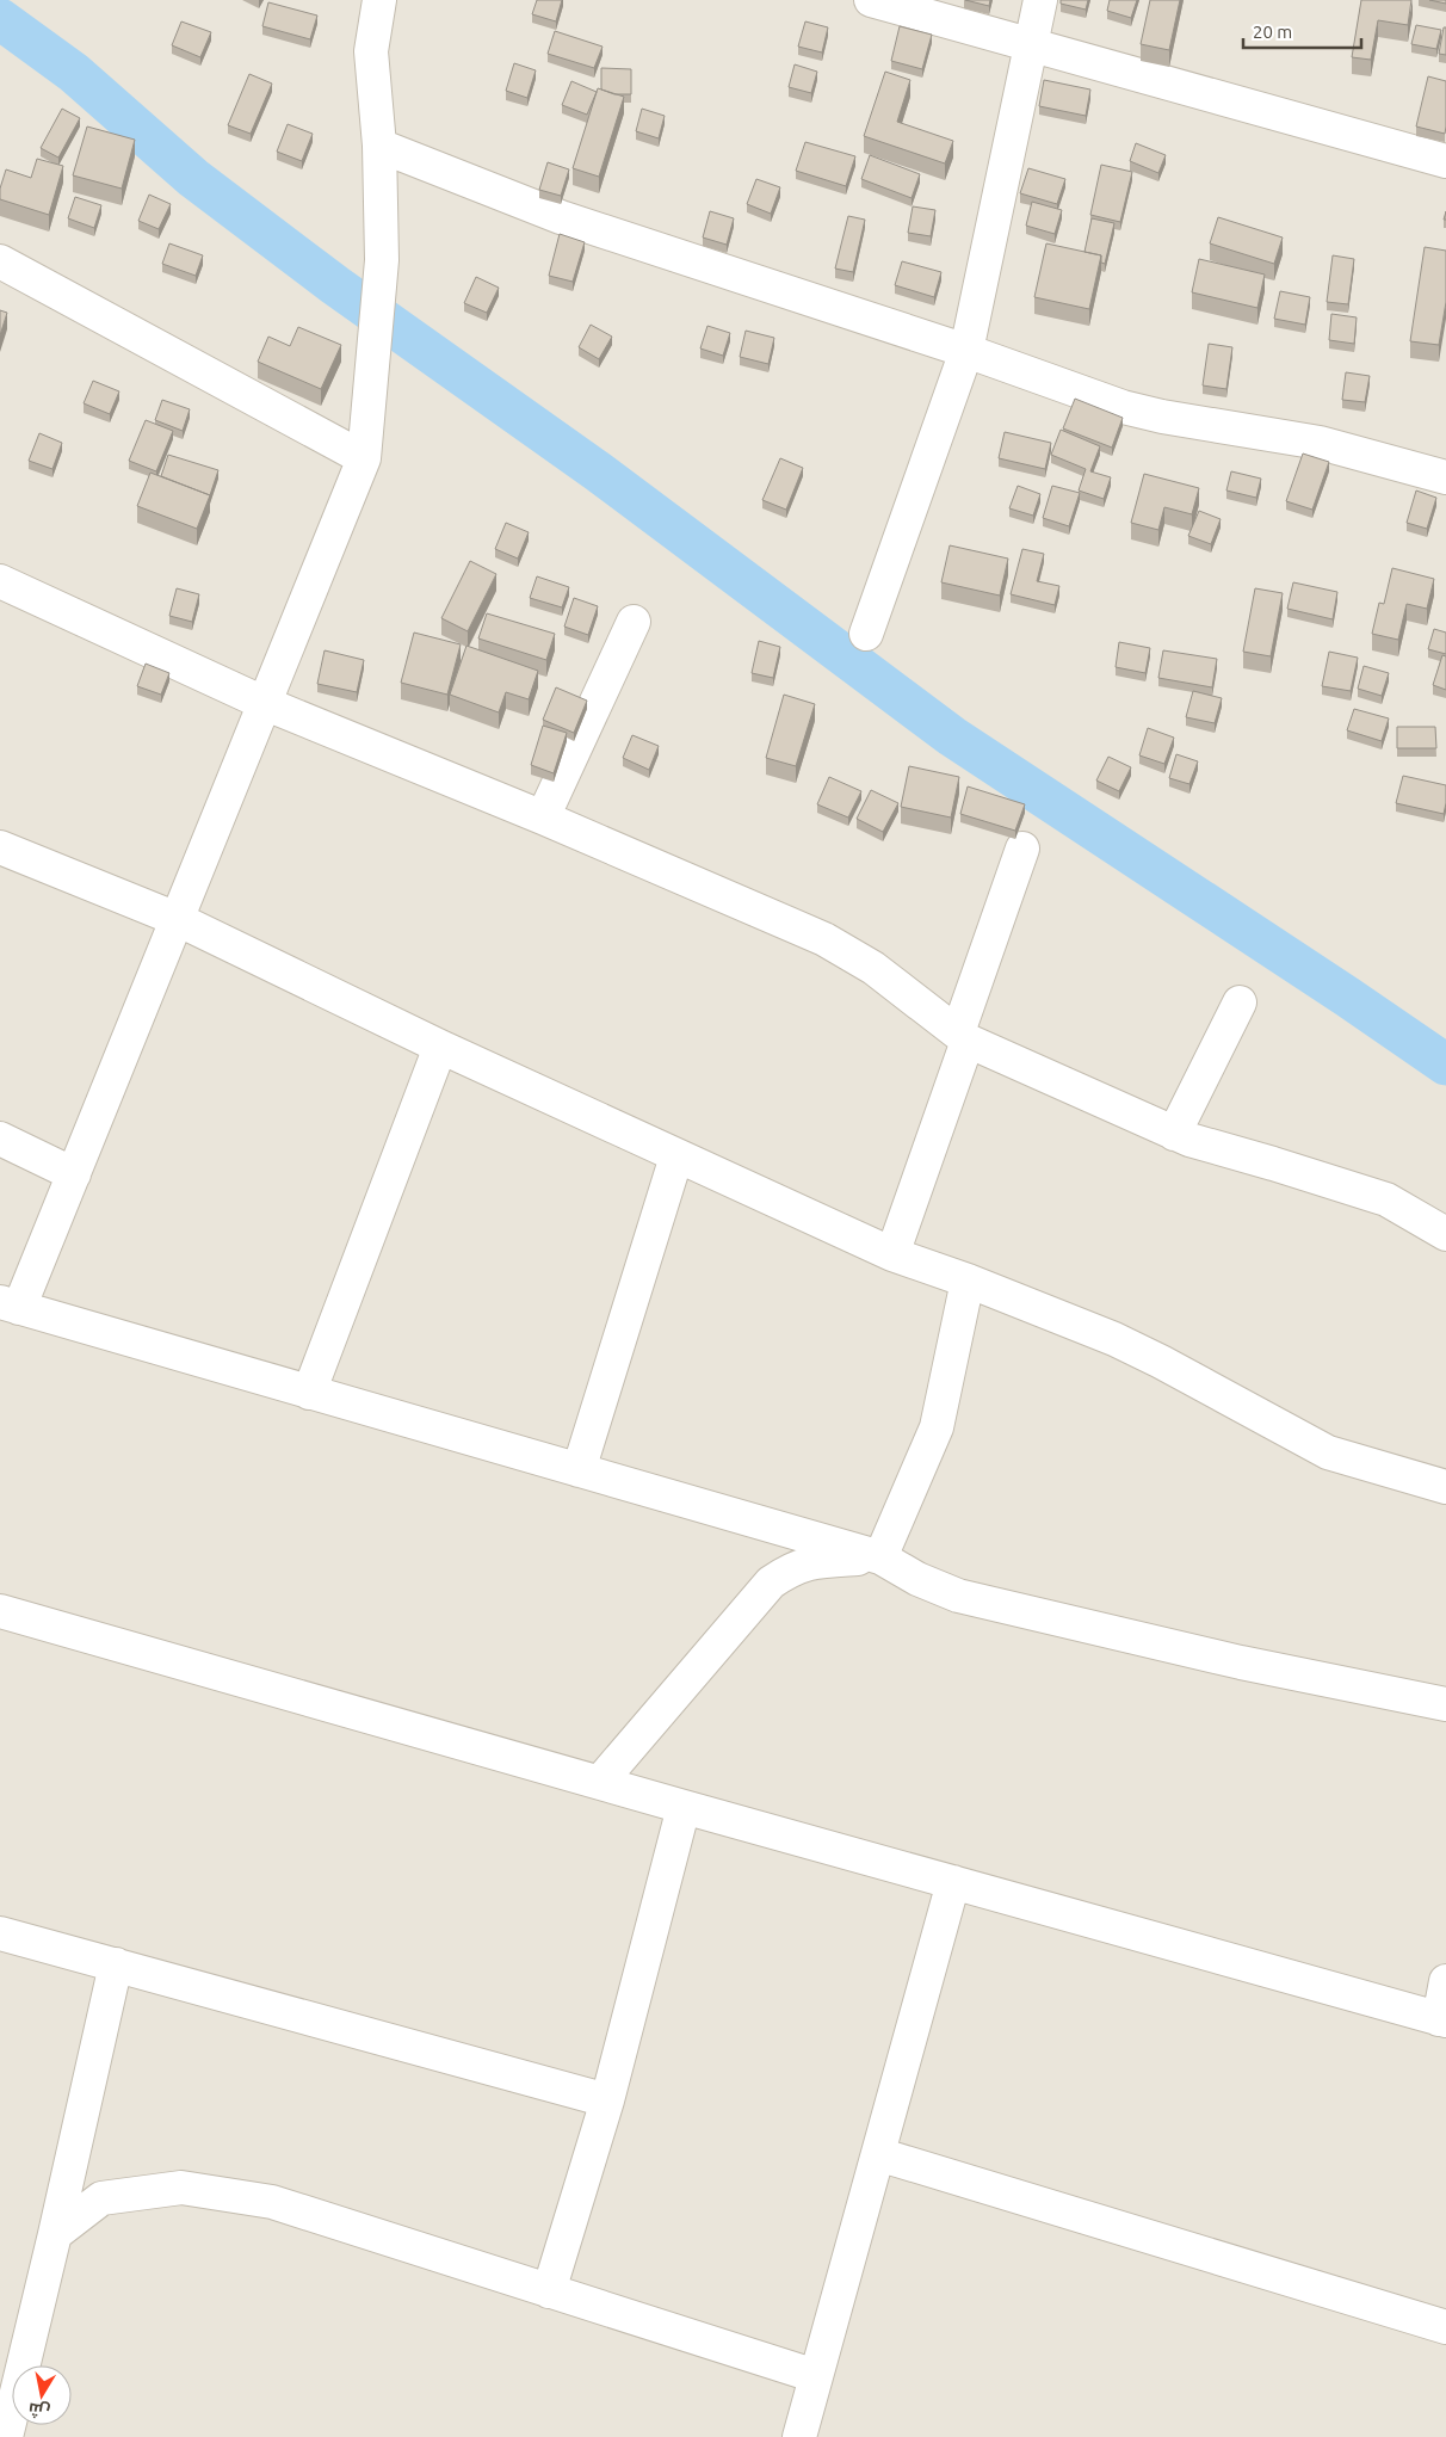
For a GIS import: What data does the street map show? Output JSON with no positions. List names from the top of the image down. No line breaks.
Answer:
{"scale_bar":"20 m","north":"bottom"}
